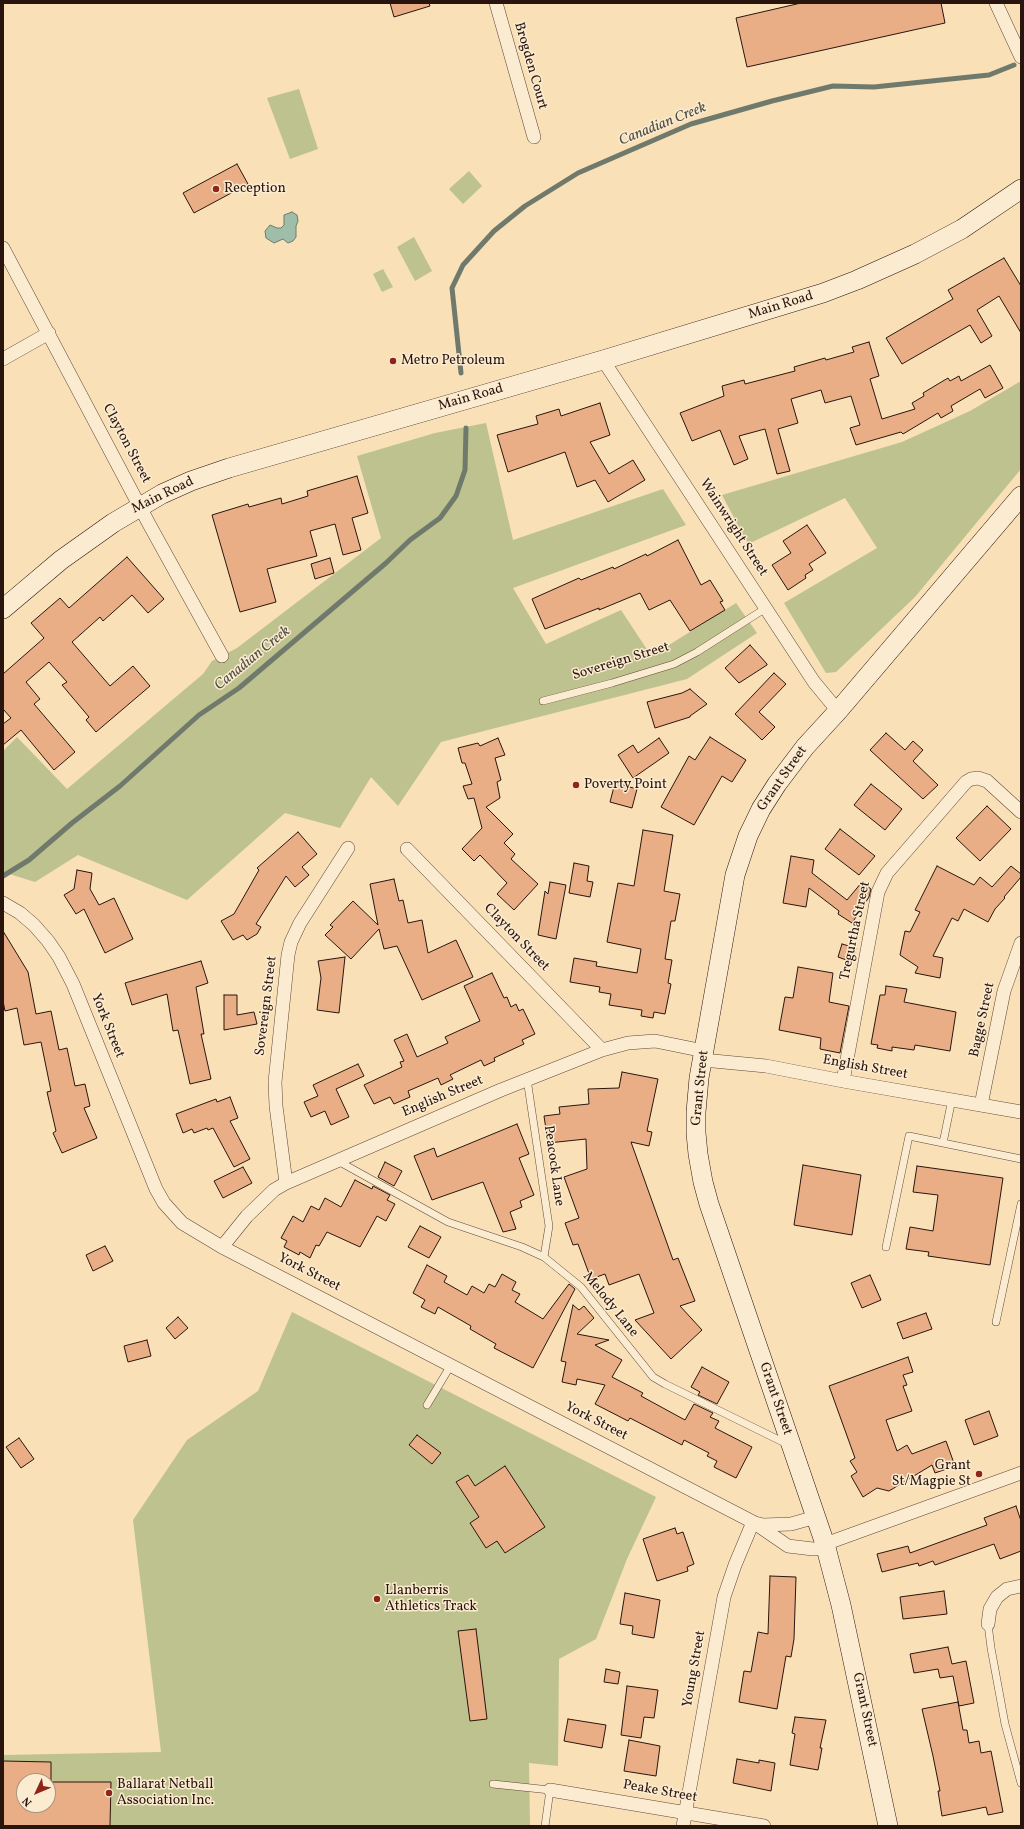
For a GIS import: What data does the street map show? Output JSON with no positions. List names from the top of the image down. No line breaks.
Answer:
{"streets":{"main road":["Main Road","Grant Street"],"street":["Brogden Court","Clayton Street","Wainwright Street","Sovereign Street","Tregurtha Street","Bagge Street","York Street","English Street","Young Street","Peake Street"],"lane":["Peacock Lane","Melody Lane"]},"crossings":[["Main Road","Clayton Street"],["Main Road","Wainwright Street"],["Clayton Street","English Street"],["Wainwright Street","Sovereign Street"],["Wainwright Street","Grant Street"],["Sovereign Street","English Street"],["Grant Street","York Street"],["Grant Street","English Street"],["Grant Street","Melody Lane"],["Tregurtha Street","English Street"],["Bagge Street","English Street"],["York Street","English Street"],["York Street","Young Street"],["English Street","Peacock Lane"],["English Street","Melody Lane"],["Peacock Lane","Melody Lane"],["Young Street","Peake Street"]],"water":["Canadian Creek"],"places":["Reception","Metro Petroleum","Poverty Point","Grant St/Magpie St","Llanberris Athletics Track","Ballarat Netball Association Inc."],"north":"bottom left"}
